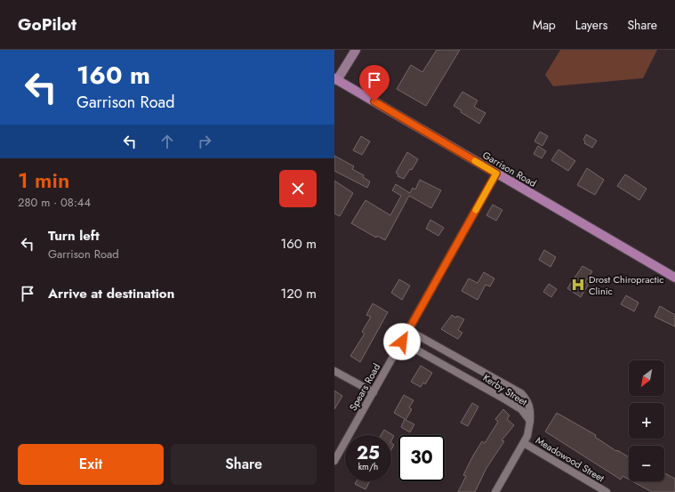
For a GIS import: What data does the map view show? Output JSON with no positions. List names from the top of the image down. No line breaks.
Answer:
{"streets":{"main road":["Garrison Road"],"street":["Spears Road","Kerby Street","Meadowood Street"]},"crossings":[["Garrison Road","Spears Road"],["Spears Road","Kerby Street"]],"places":{"hospital":["Drost Chiropractic Clinic"]},"north":"bottom left","page":{"header":"GoPilot","nav":["Map","Layers","Share"],"turn":["160 m","Garrison Road"],"heading":["1 min","280 m · 08:44"],"list":[{"name":"Turn left","note":"Garrison Road","value":"160 m"},{"name":"Arrive at destination","value":"120 m"}],"map_buttons":["+","−"],"speed":"25 km/h","limit":"30","buttons":["Exit","Share"]}}
